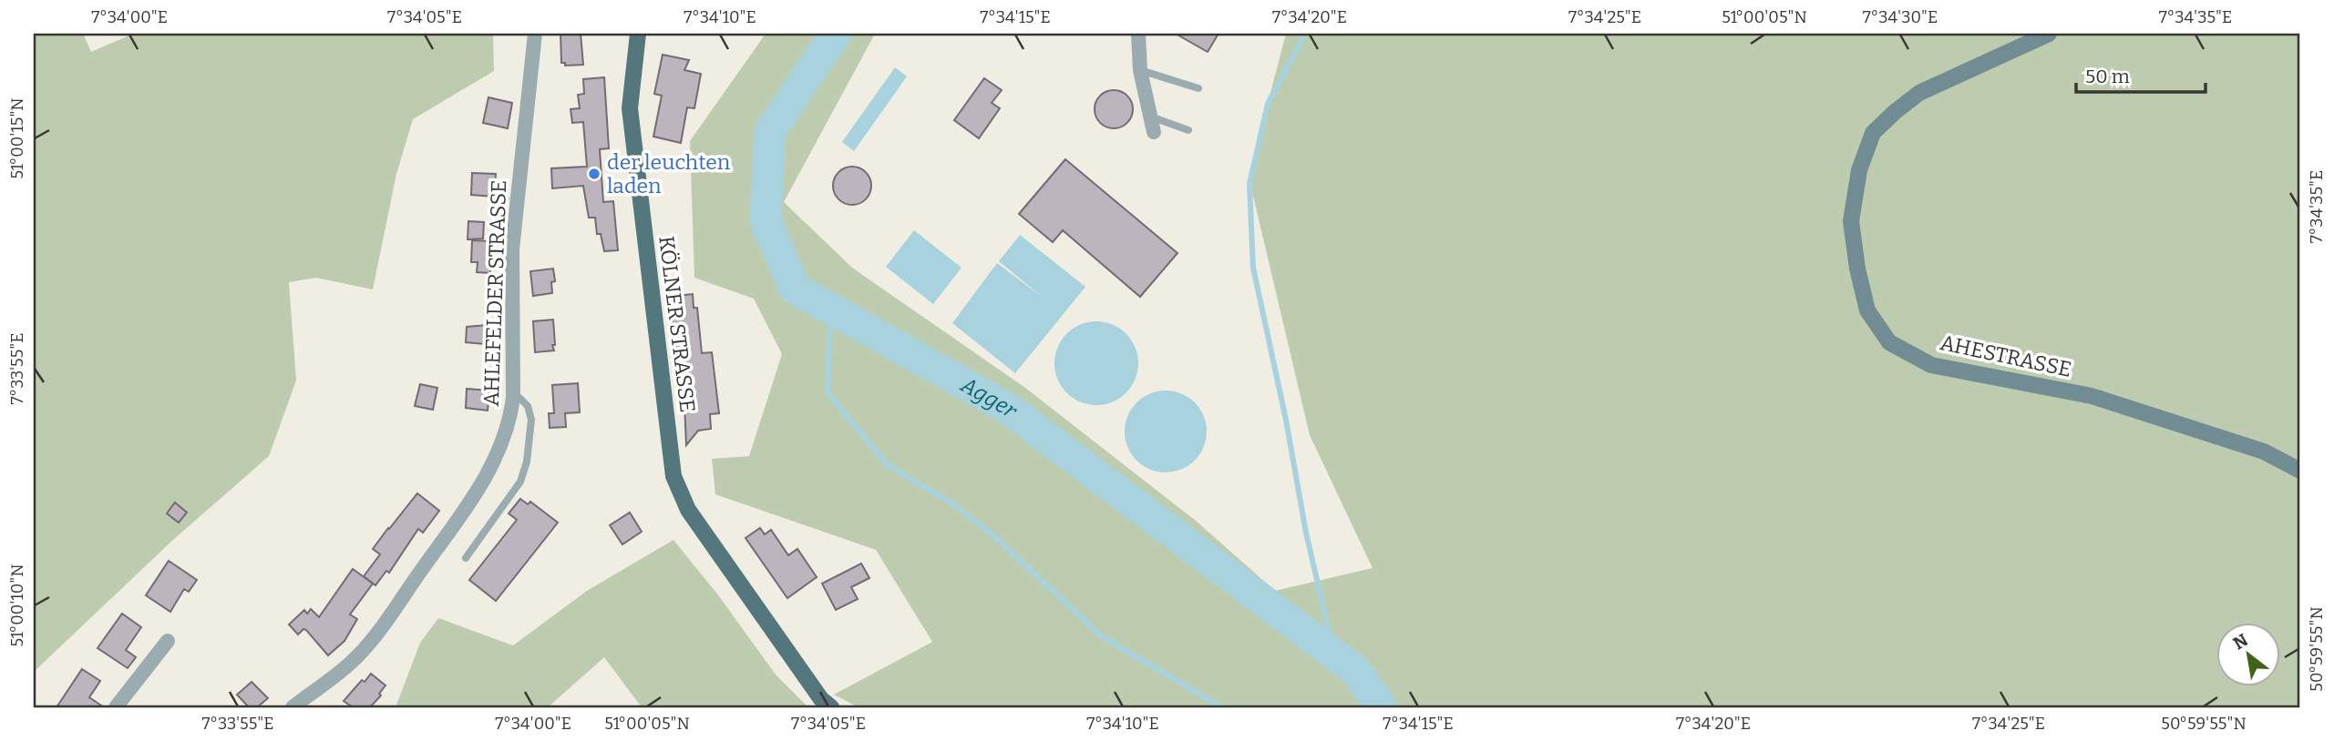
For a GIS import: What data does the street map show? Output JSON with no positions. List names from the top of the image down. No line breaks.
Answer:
{"streets":{"main road":["KÖLNER STRASSE","AHESTRASSE"],"street":["AHLEFELDER STRASSE"]},"water":["Agger"],"places":["der leuchten laden"],"scale_bar":"50 m","north":"top left","coordinates":["7°34'00\"E","7°34'05\"E","7°34'10\"E","7°34'15\"E","7°34'20\"E","7°34'25\"E","51°00'05\"N","7°34'30\"E","7°34'35\"E","51°00'15\"N","7°33'55\"E","51°00'10\"N","50°59'55\"N"]}
